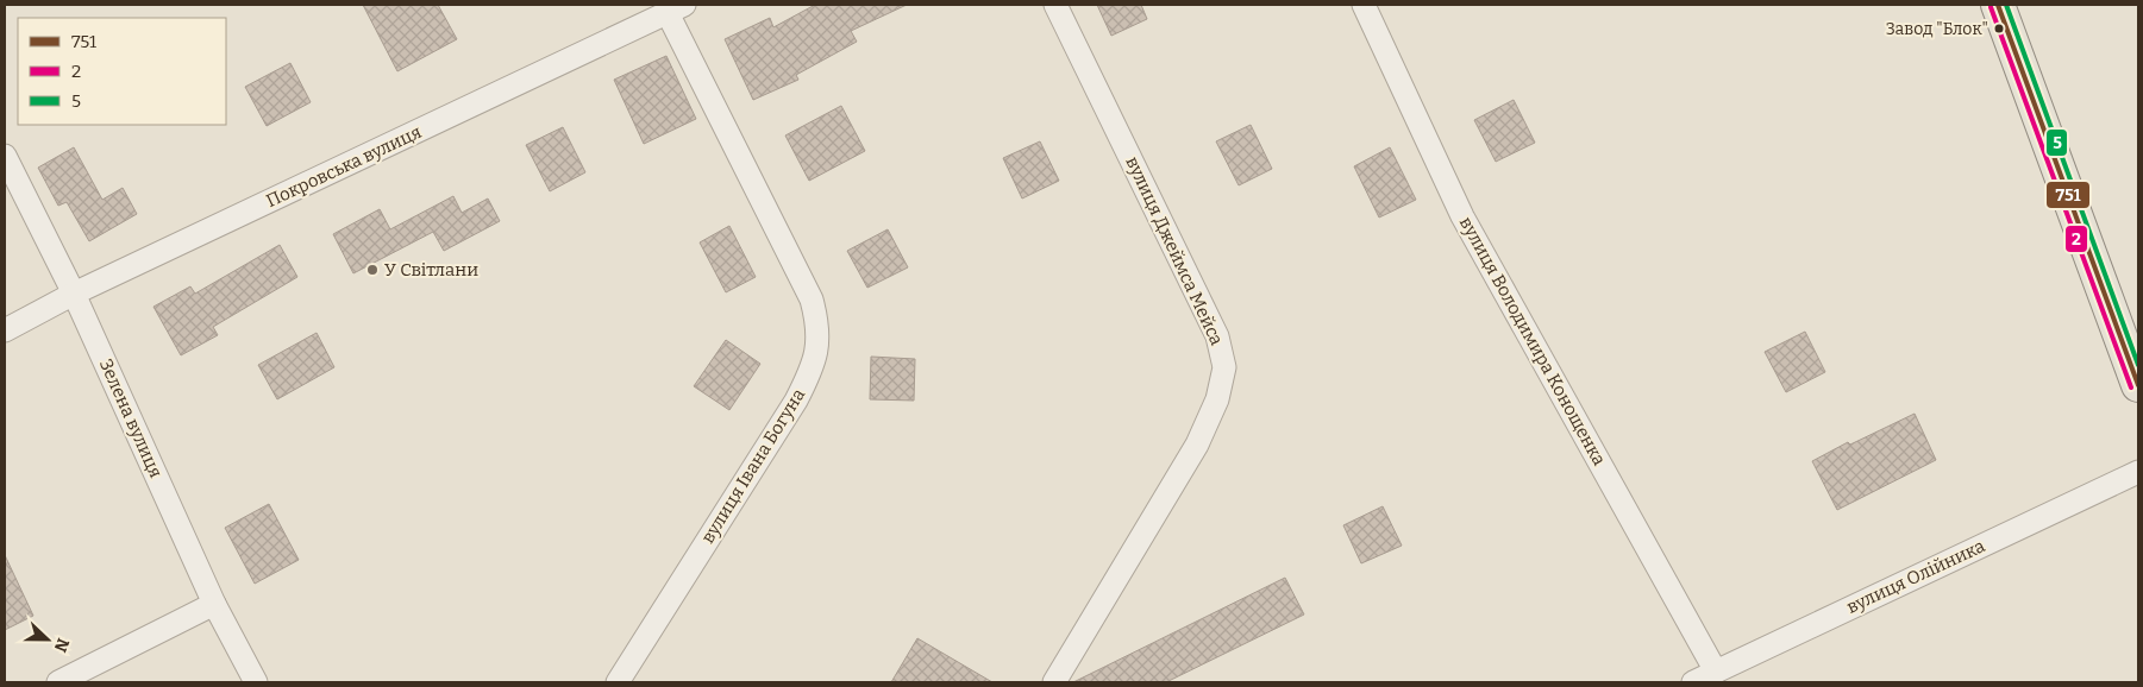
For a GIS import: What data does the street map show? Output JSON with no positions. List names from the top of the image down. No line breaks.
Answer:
{"streets":{"street":["Покровська вулиця","вулиця Джеймса Мейса","вулиця Володимира Конощенка","Зелена вулиця","вулиця Івана Богуна","вулиця Олійника"]},"crossings":[["Покровська вулиця","Зелена вулиця"],["Покровська вулиця","вулиця Івана Богуна"],["вулиця Володимира Конощенка","вулиця Олійника"]],"places":["Завод \"Блок\"","У Світлани"],"lines":["transit line 751","transit line 5","transit line 2"],"legend":["751","2","5"],"north":"right"}
